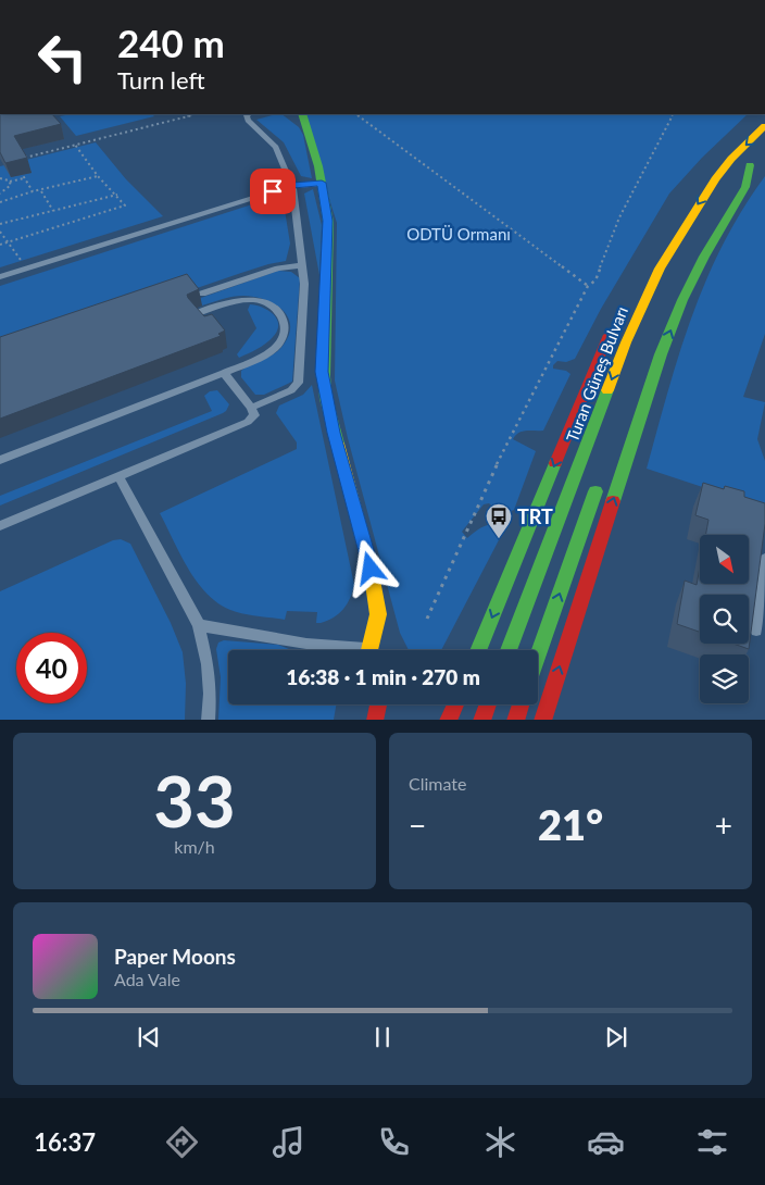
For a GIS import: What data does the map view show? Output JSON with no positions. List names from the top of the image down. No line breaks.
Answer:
{"streets":{"main road":["Turan Güneş Bulvarı"]},"parks":["ODTÜ Ormanı"],"places":{"bus stop":["TRT"]},"north":"bottom right","page":{"turn":["240 m","Turn left"],"limit":"40","trip":"16:38 · 1 min · 270 m","tile":[["33","km/h"],"Climate"],"heat":["−","21°","+"],"song":["Paper Moons","Ada Vale"],"tabs":"16:37"}}
